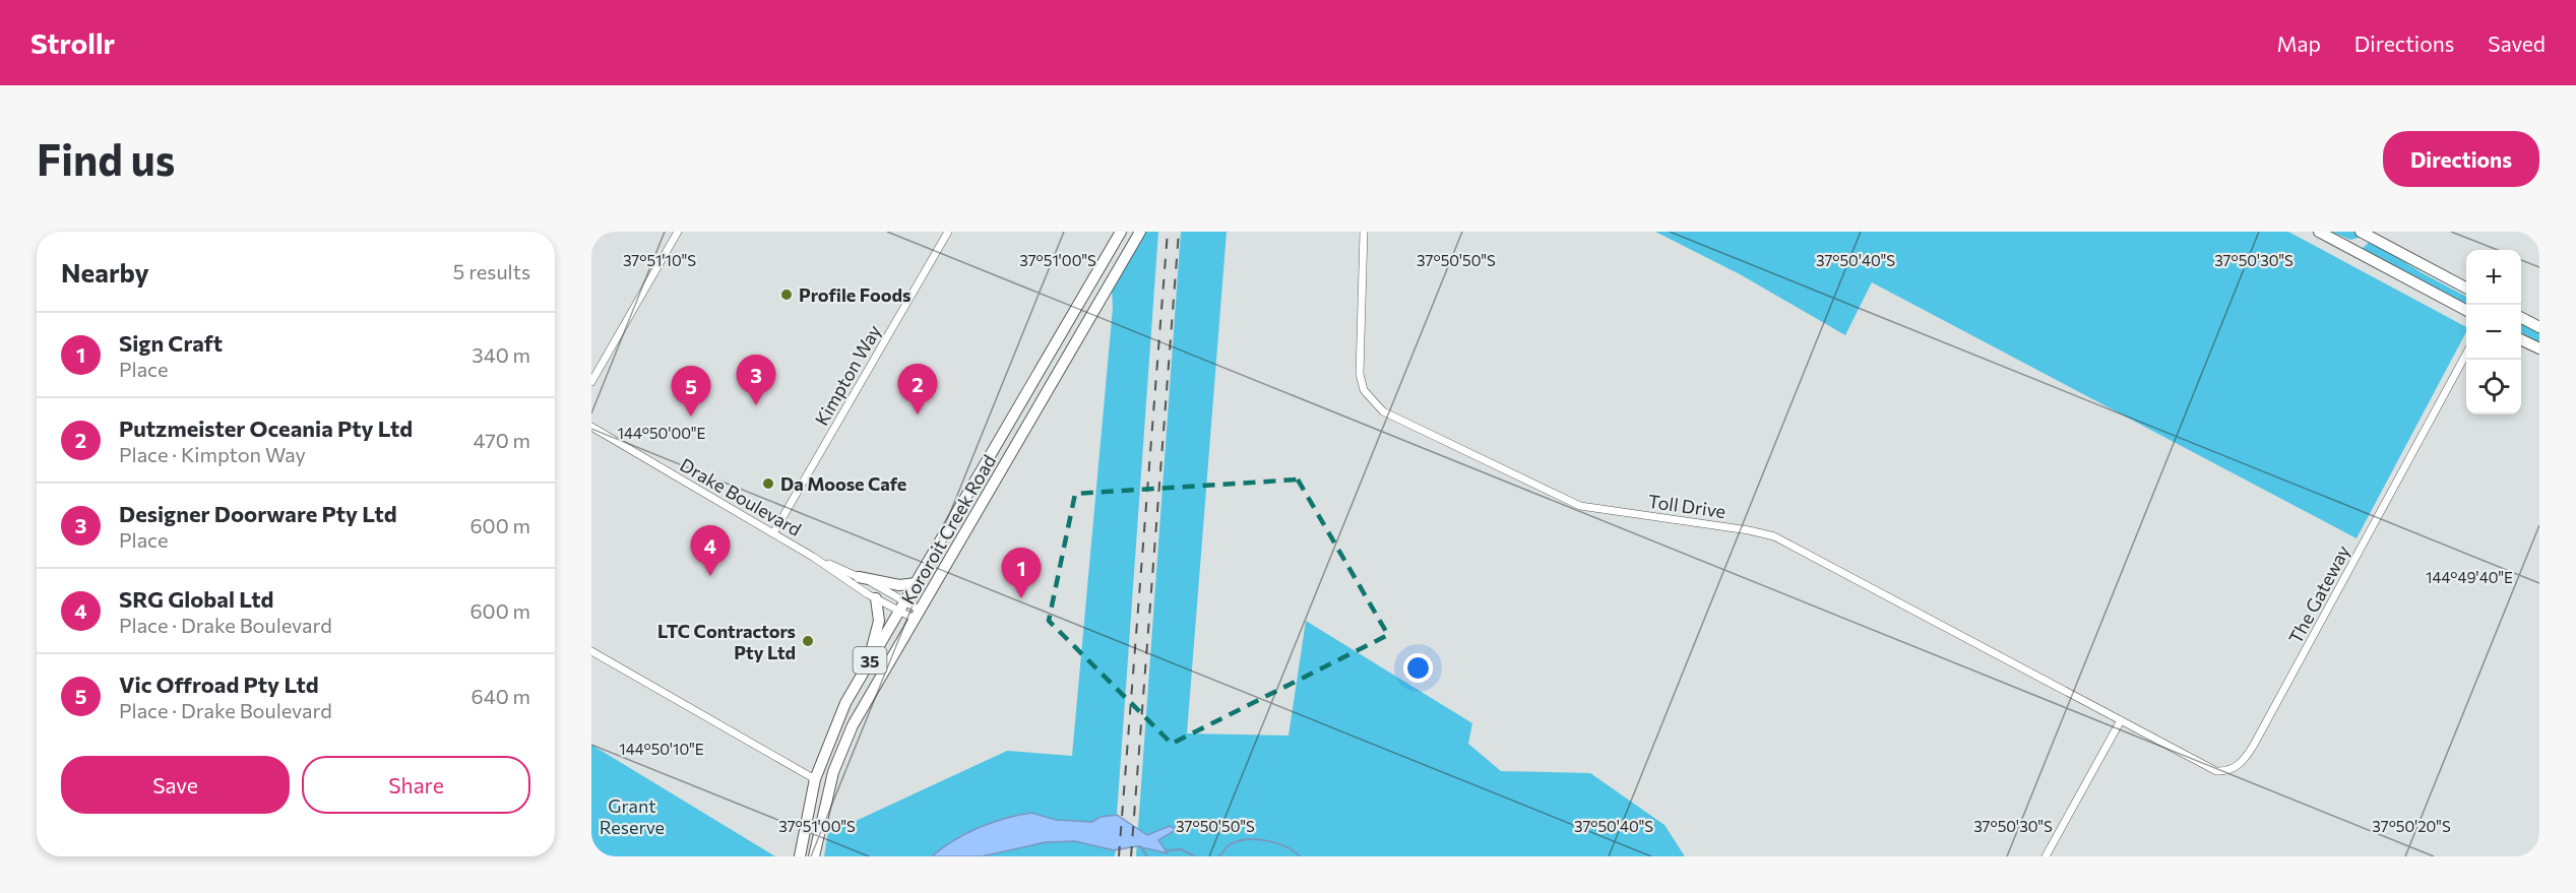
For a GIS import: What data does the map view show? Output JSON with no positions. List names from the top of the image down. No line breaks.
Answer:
{"streets":{"main road":["Kororoit Creek Road","35"],"street":["Kimpton Way","Drake Boulevard","Toll Drive","The Gateway"]},"crossings":[["Kimpton Way","Drake Boulevard"],["Drake Boulevard","Kororoit Creek Road"],["Toll Drive","The Gateway"]],"parks":["Grant Reserve"],"places":["Profile Foods","Da Moose Cafe","LTC Contractors Pty Ltd"],"page":{"header":"Strollr","nav":["Map","Directions","Saved"],"buttons":["Directions",["Save","Share"]],"title":"Find us","heading":["Nearby","5 results"],"map_buttons":["+","−"],"list":[{"mark":"1","name":"Sign Craft","note":"Place","value":"340 m"},{"mark":"2","name":"Putzmeister Oceania Pty Ltd","note":"Place · Kimpton Way","value":"470 m"},{"mark":"3","name":"Designer Doorware Pty Ltd","note":"Place","value":"600 m"},{"mark":"4","name":"SRG Global Ltd","note":"Place · Drake Boulevard","value":"600 m"},{"mark":"5","name":"Vic Offroad Pty Ltd","note":"Place · Drake Boulevard","value":"640 m"}],"pins":["3","2","5","4","1"]},"coordinates":["37°51'10\"S","37°51'00\"S","37°50'50\"S","37°50'40\"S","37°50'30\"S","144°50'00\"E","144°49'40\"E","144°50'10\"E","37°50'20\"S"]}
